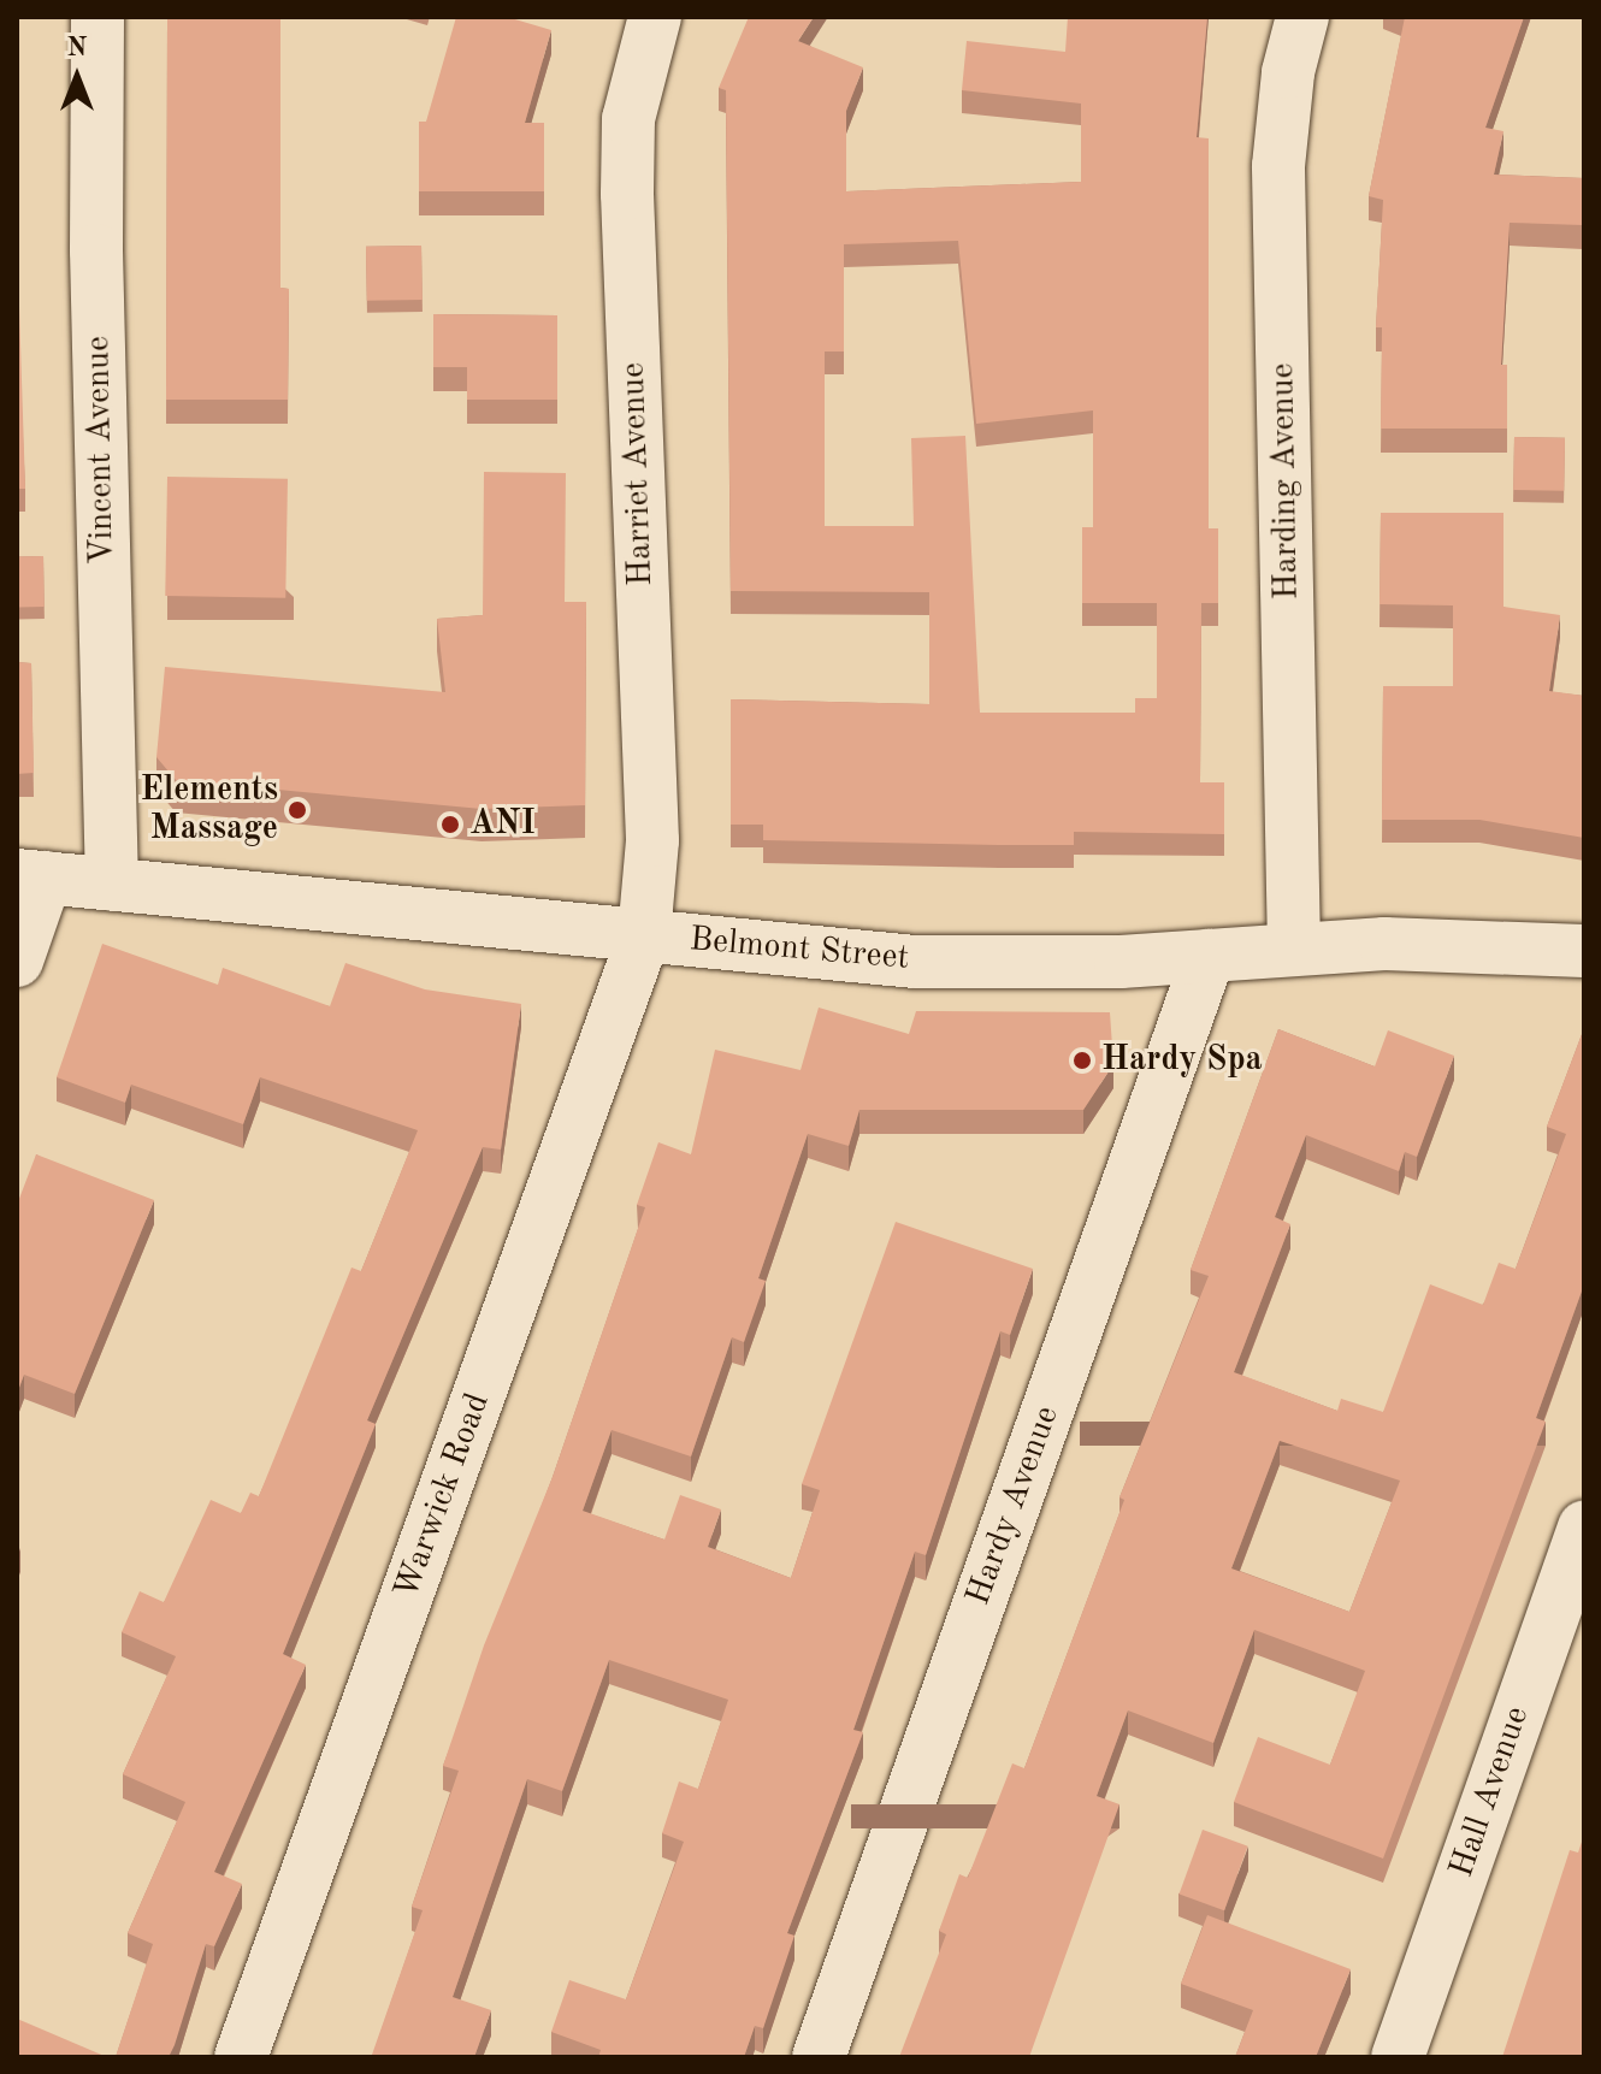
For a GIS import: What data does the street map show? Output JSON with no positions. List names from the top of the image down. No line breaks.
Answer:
{"streets":{"street":["Vincent Avenue","Harriet Avenue","Harding Avenue","Belmont Street","Warwick Road","Hardy Avenue","Hall Avenue"]},"crossings":[["Vincent Avenue","Belmont Street"],["Harriet Avenue","Belmont Street"],["Harriet Avenue","Warwick Road"],["Harding Avenue","Belmont Street"],["Belmont Street","Warwick Road"],["Belmont Street","Hardy Avenue"]],"places":["Elements Massage","ANI","Hardy Spa"],"north":"top"}
